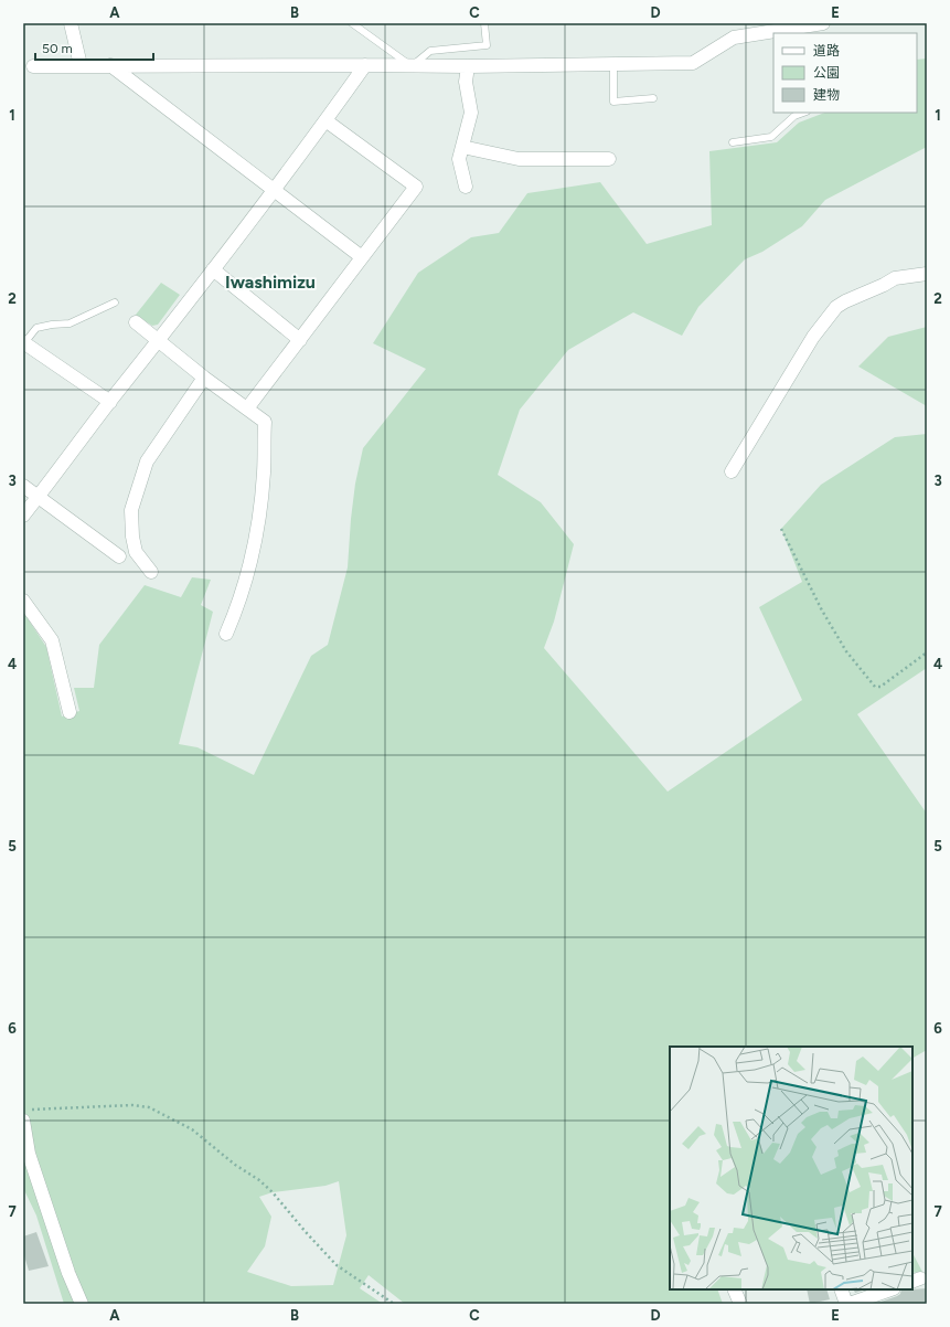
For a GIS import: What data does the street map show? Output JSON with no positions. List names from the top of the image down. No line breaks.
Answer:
{"districts":["Iwashimizu"],"legend":["道路","公園","建物"],"scale_bar":"50 m","grid":{"columns":["A","B","C","D","E"],"rows":["1","2","3","4","5","6","7"]}}
